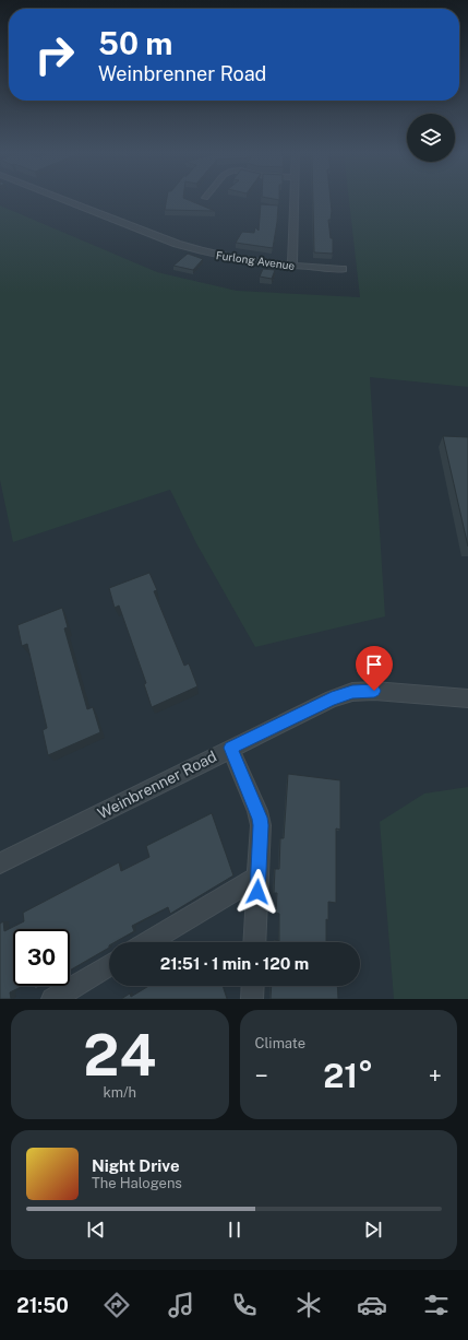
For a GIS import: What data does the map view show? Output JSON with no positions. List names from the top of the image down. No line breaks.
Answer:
{"streets":{"street":["Furlong Avenue","Weinbrenner Road"]},"page":{"turn":["50 m","Weinbrenner Road"],"limit":"30","trip":"21:51 · 1 min · 120 m","tile":[["24","km/h"],"Climate"],"heat":["−","21°","+"],"song":["Night Drive","The Halogens"],"tabs":"21:50"}}
